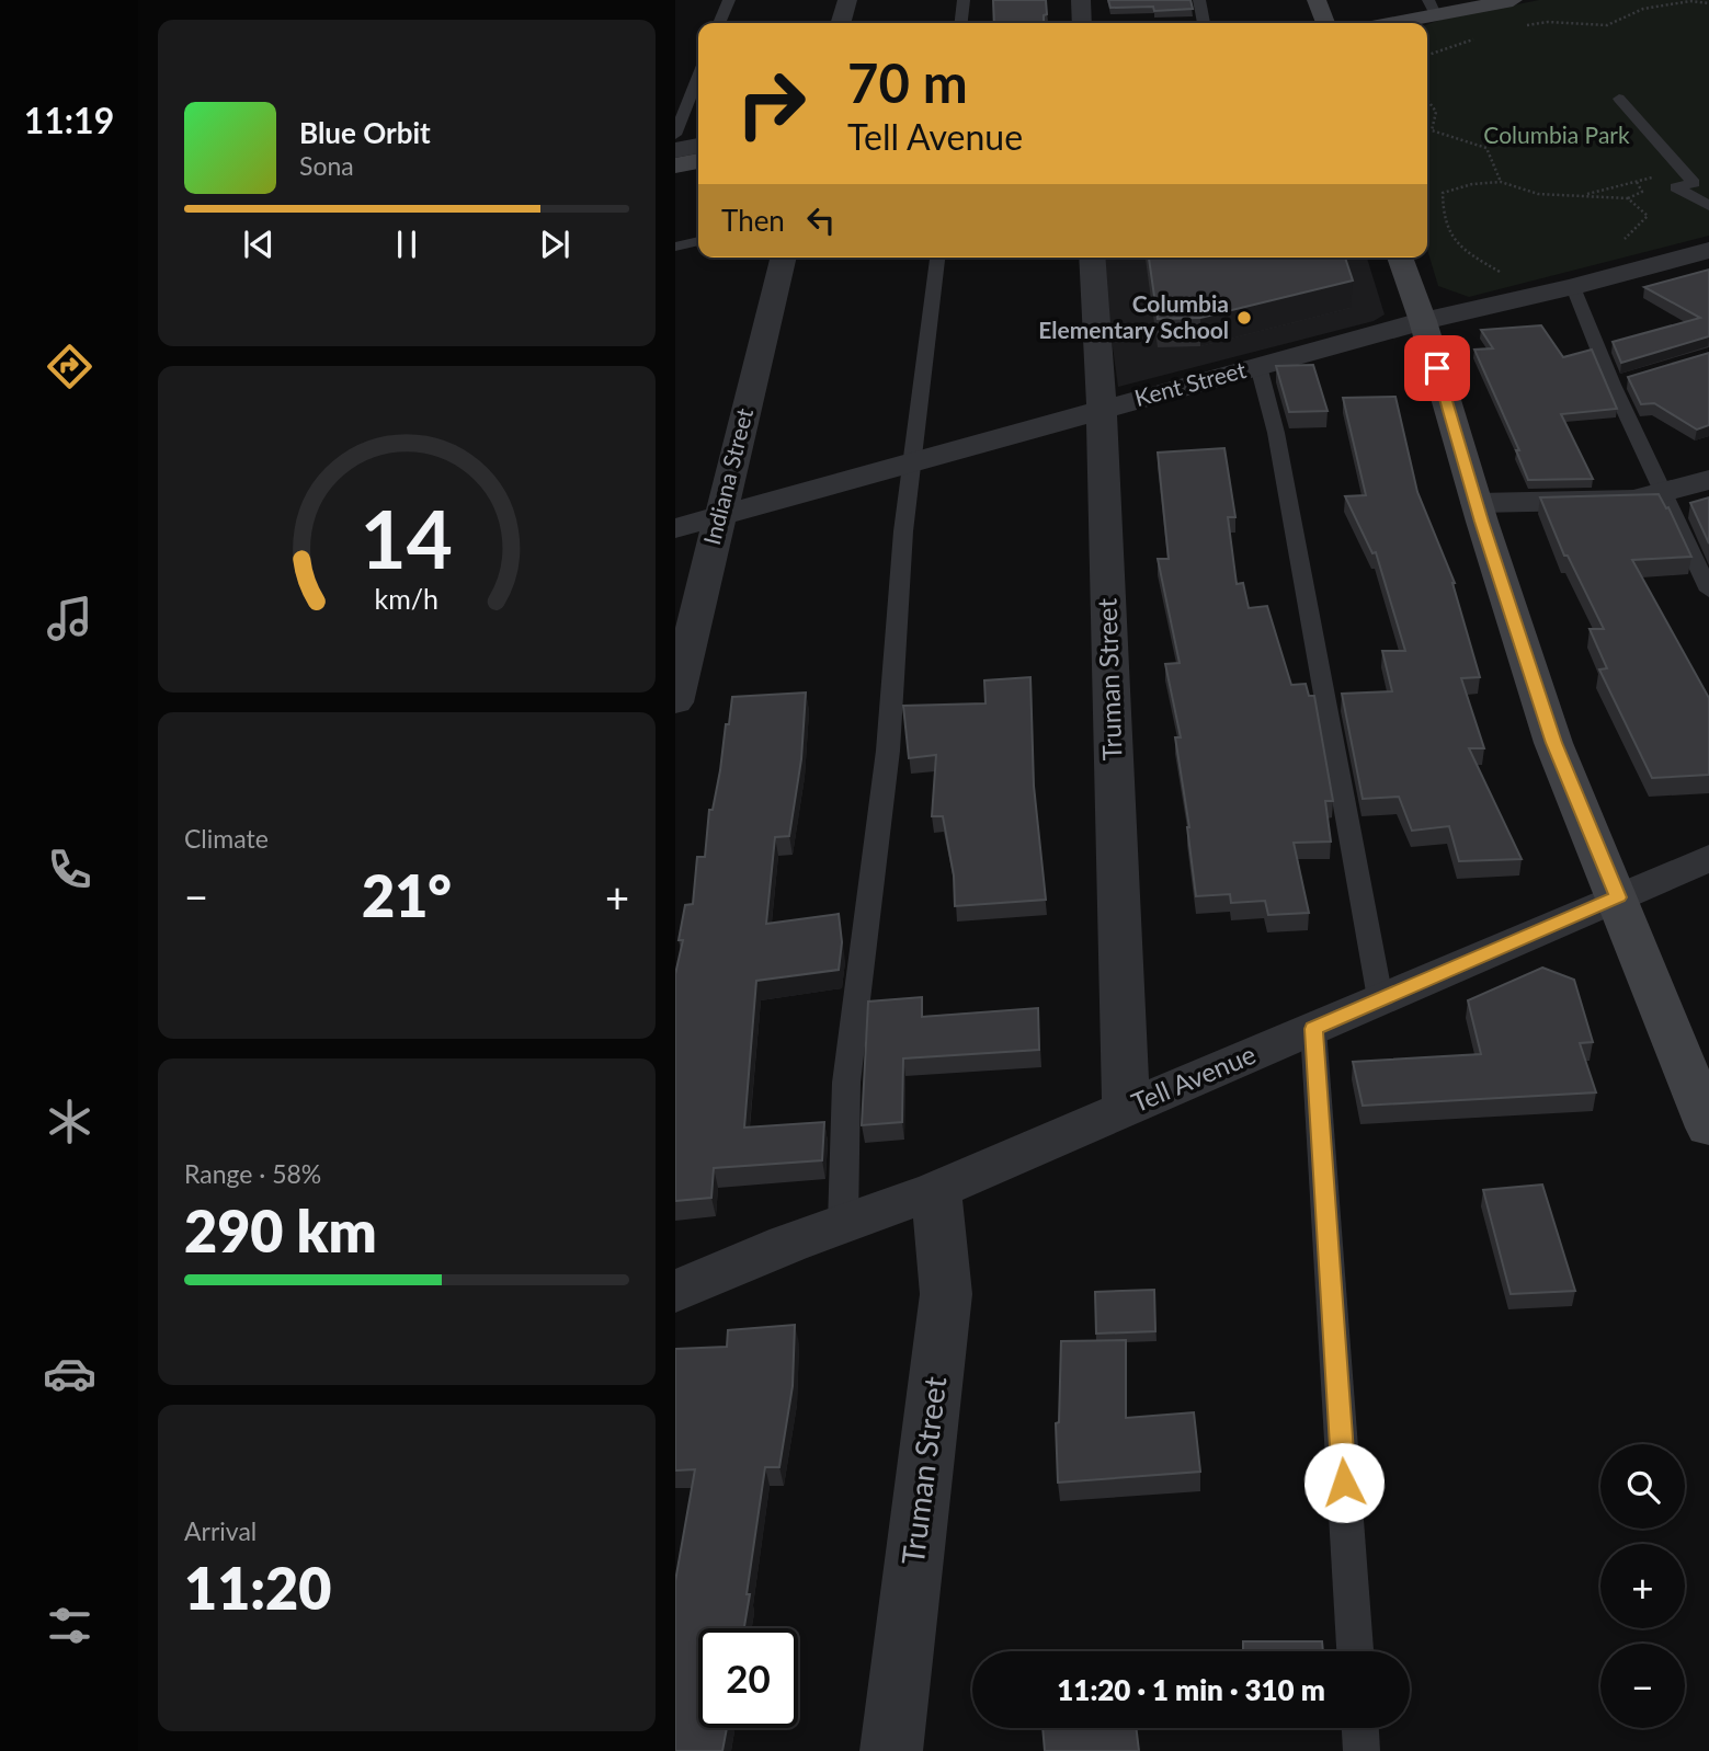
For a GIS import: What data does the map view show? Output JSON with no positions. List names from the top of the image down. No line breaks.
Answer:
{"streets":{"street":["Kent Street","Indiana Street","Truman Street","Tell Avenue"]},"crossings":[["Kent Street","Indiana Street"],["Kent Street","Truman Street"],["Truman Street","Tell Avenue"]],"parks":["Columbia Park"],"places":["Columbia Elementary School"],"page":{"tabs":"11:19","turn":["70 m","Tell Avenue"],"song":["Blue Orbit","Sona"],"then":"Then","tile":["Climate",["Range · 58%","290 km"],["Arrival","11:20"]],"heat":["−","21°","+"],"map_buttons":["+","−"],"limit":"20","trip":"11:20 · 1 min · 310 m","gauge":["14","km/h"]}}
